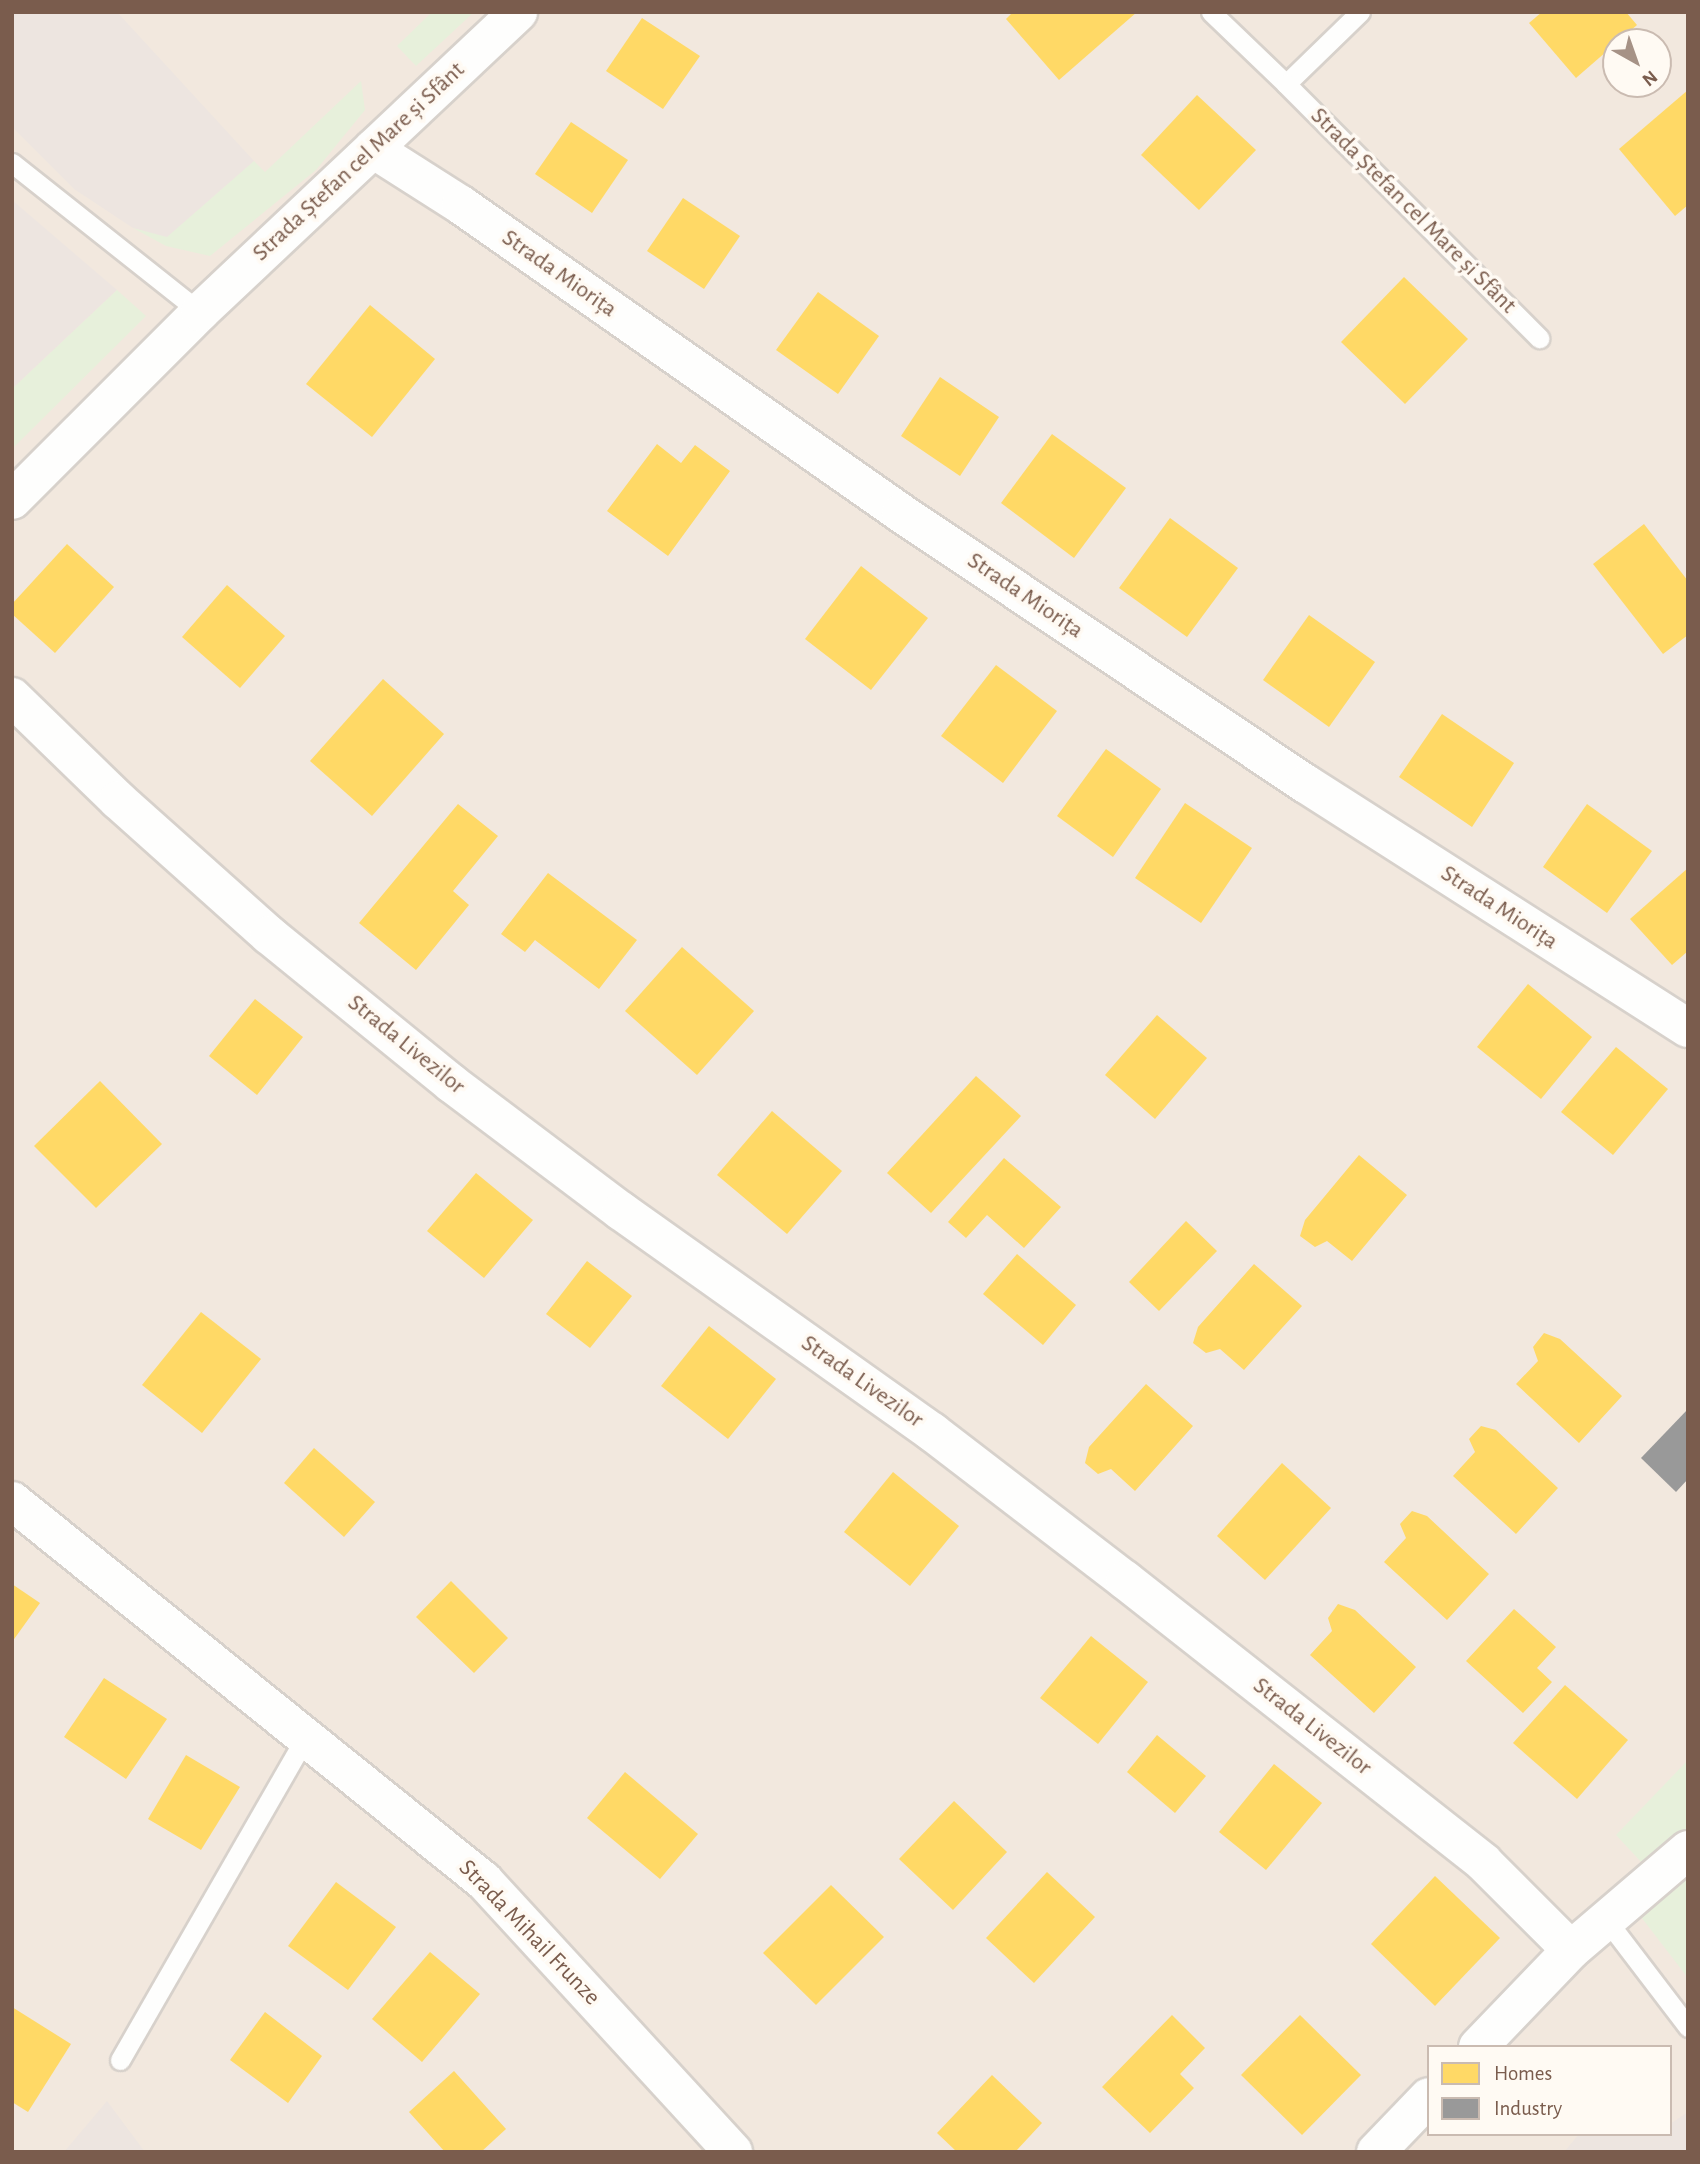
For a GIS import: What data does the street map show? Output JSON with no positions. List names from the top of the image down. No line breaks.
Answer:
{"streets":{"street":["Strada Ștefan cel Mare și Sfânt","Strada Miorița","Strada Livezilor","Strada Mihail Frunze"]},"crossings":[["Strada Ștefan cel Mare și Sfânt","Strada Miorița"]],"legend":["Homes","Industry"],"north":"bottom right"}
